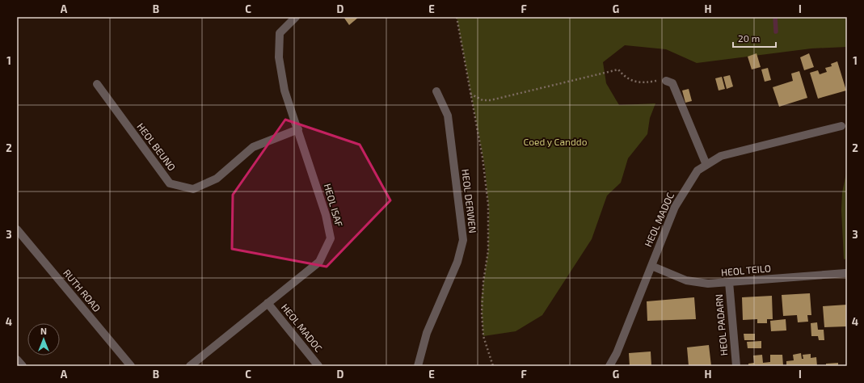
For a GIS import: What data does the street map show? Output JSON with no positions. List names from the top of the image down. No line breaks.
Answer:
{"streets":{"street":["HEOL BEUNO","HEOL DERWEN","HEOL ISAF","HEOL MADOC","HEOL TEILO","RUTH ROAD","HEOL PADARN"]},"crossings":[["HEOL BEUNO","HEOL ISAF"],["HEOL ISAF","HEOL MADOC"],["HEOL MADOC","HEOL TEILO"],["HEOL TEILO","HEOL PADARN"]],"parks":["Coed y Canddo"],"scale_bar":"20 m","north":"top","grid":{"columns":["A","B","C","D","E","F","G","H","I"],"rows":["1","2","3","4"]}}
